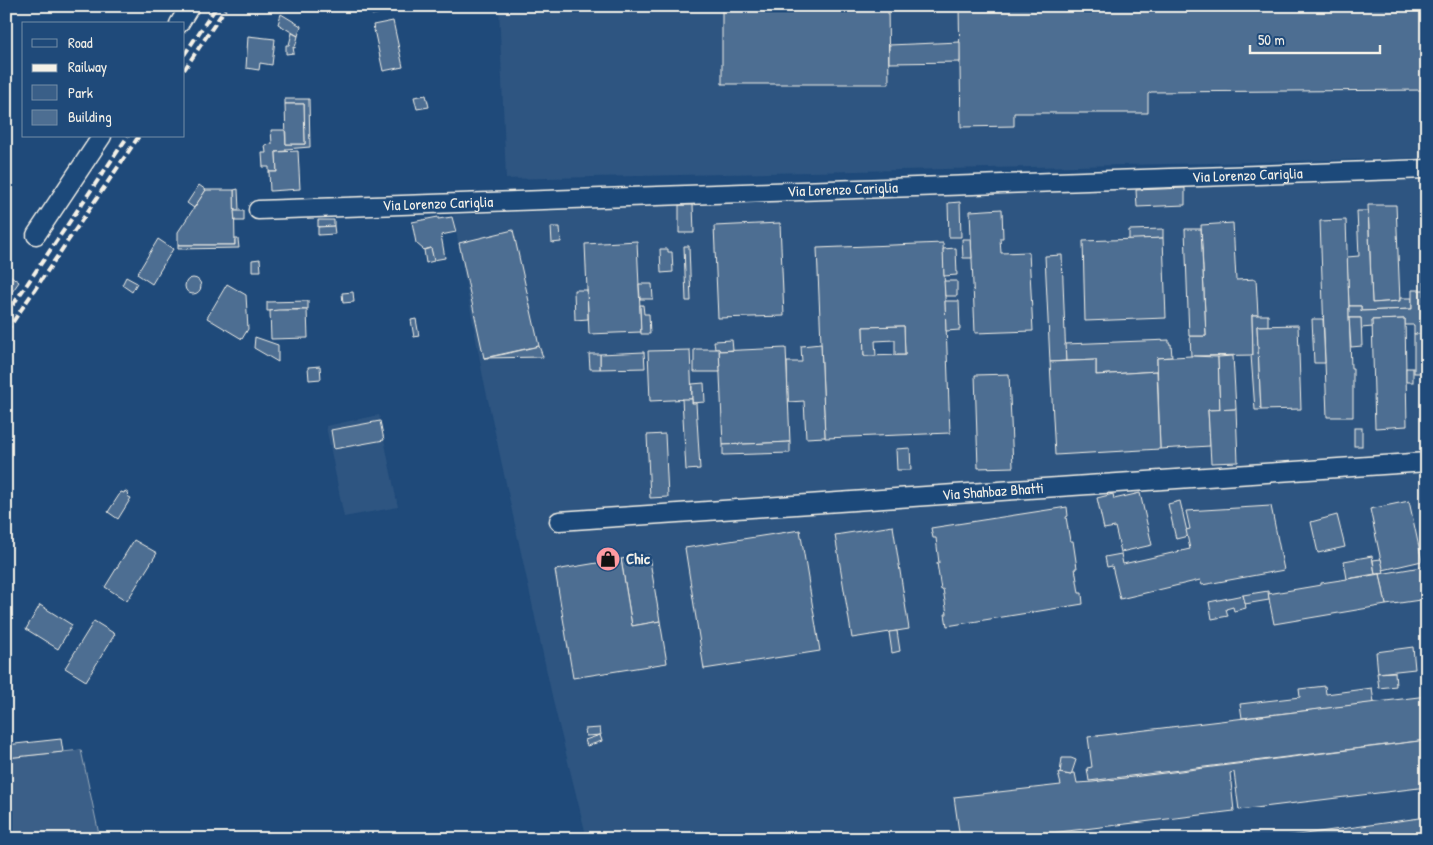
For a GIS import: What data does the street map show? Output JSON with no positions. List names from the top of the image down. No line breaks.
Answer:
{"streets":{"street":["Via Lorenzo Cariglia","Via Shahbaz Bhatti"]},"places":{"shop":["Chic"]},"legend":["Road","Railway","Park","Building"],"scale_bar":"50 m"}
